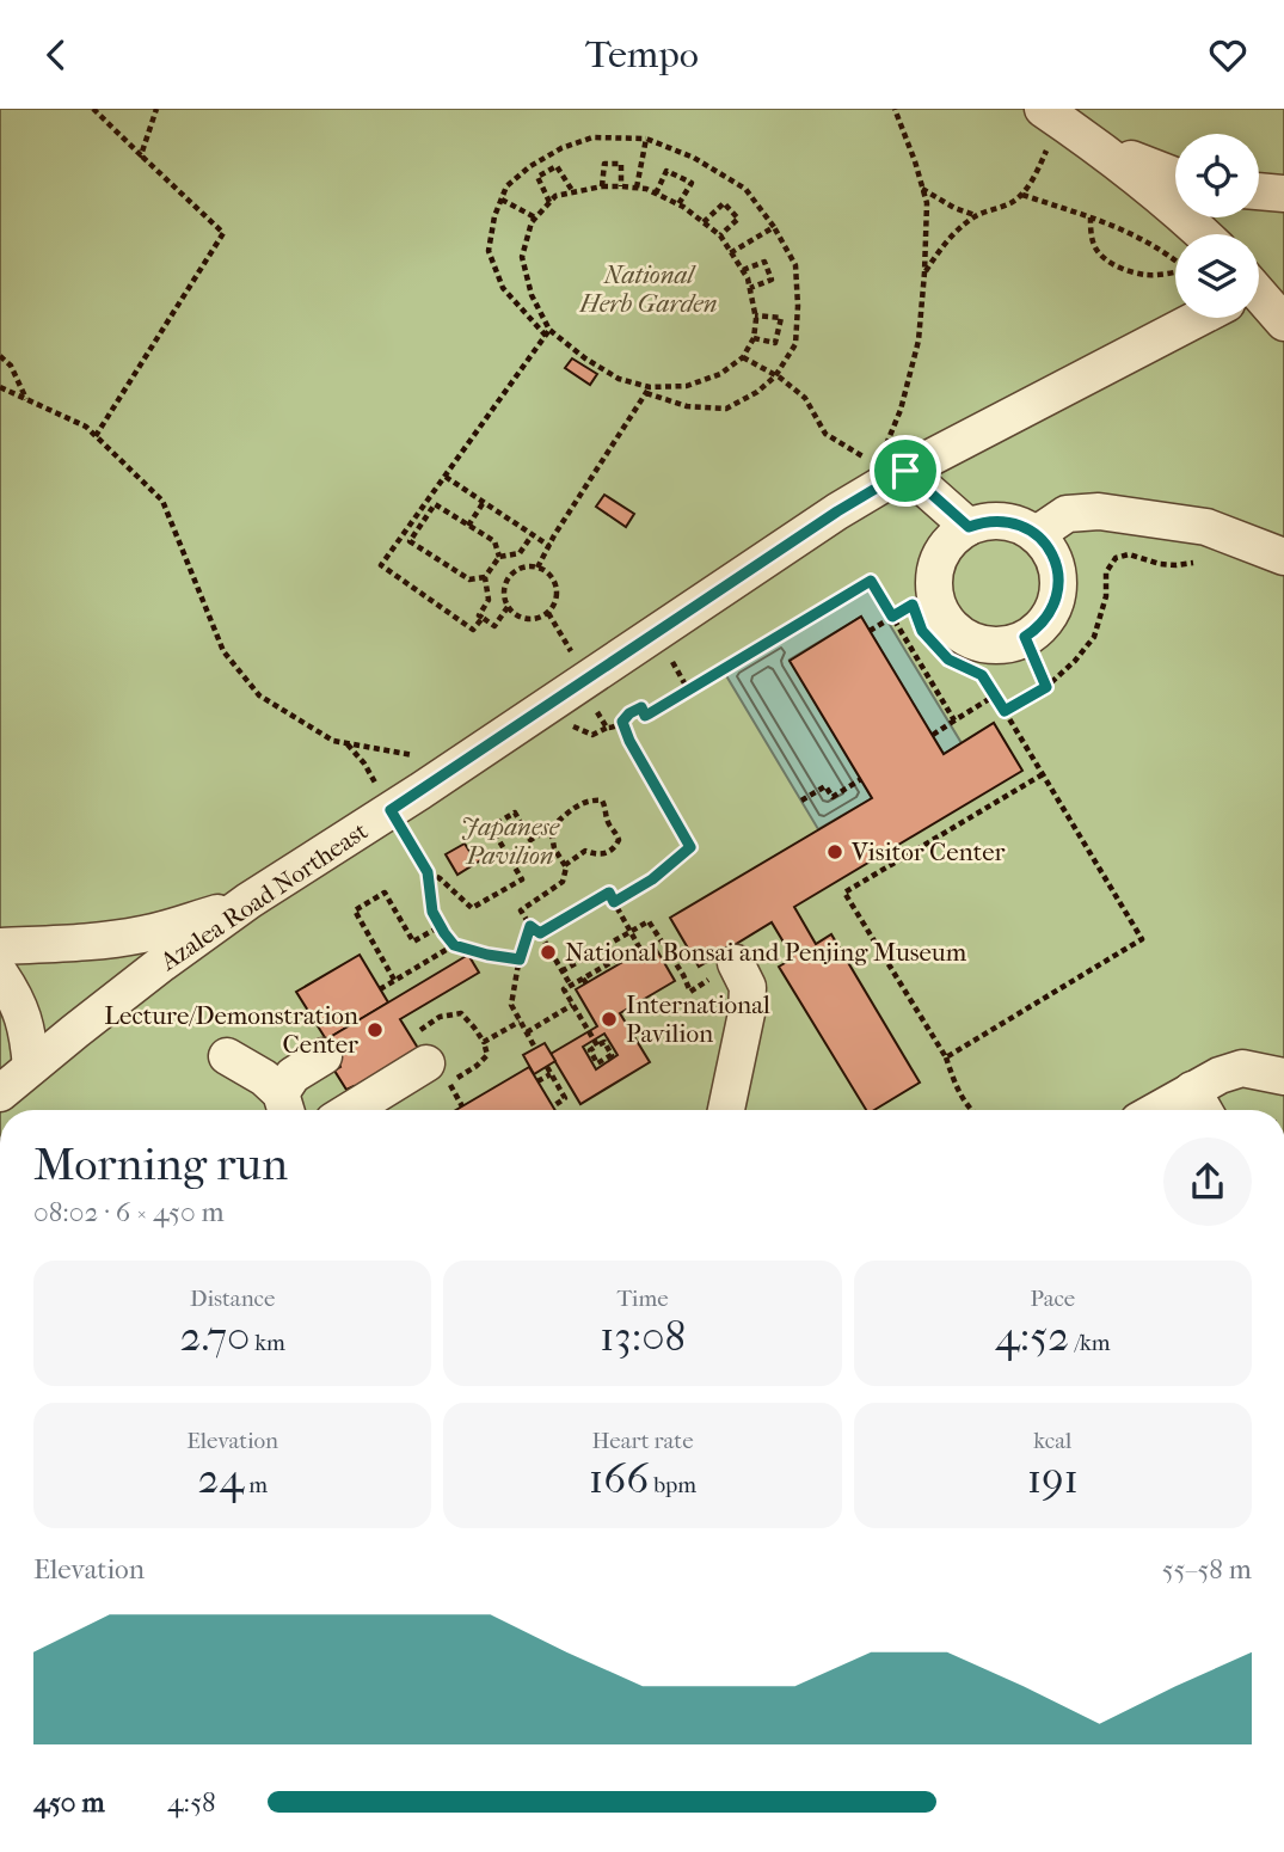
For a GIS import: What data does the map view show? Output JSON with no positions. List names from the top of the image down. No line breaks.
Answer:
{"streets":{"street":["Azalea Road Northeast"]},"parks":["National Herb Garden","Japanese Pavilion"],"places":["Visitor Center","National Bonsai and Penjing Museum","International Pavilion","Lecture/Demonstration Center"],"page":{"header":"Tempo","heading":["Morning run","08:02 · 6 × 450 m"],"stats":[["Distance","2.70 km"],["Time","13:08"],["Pace","4:52 /km"],["Elevation","24 m"],["Heart rate","166 bpm"],["kcal","191"]],"chart":["Elevation","55–58 m"],"list":[{"name":"450 m","note":"4:58"}]}}
